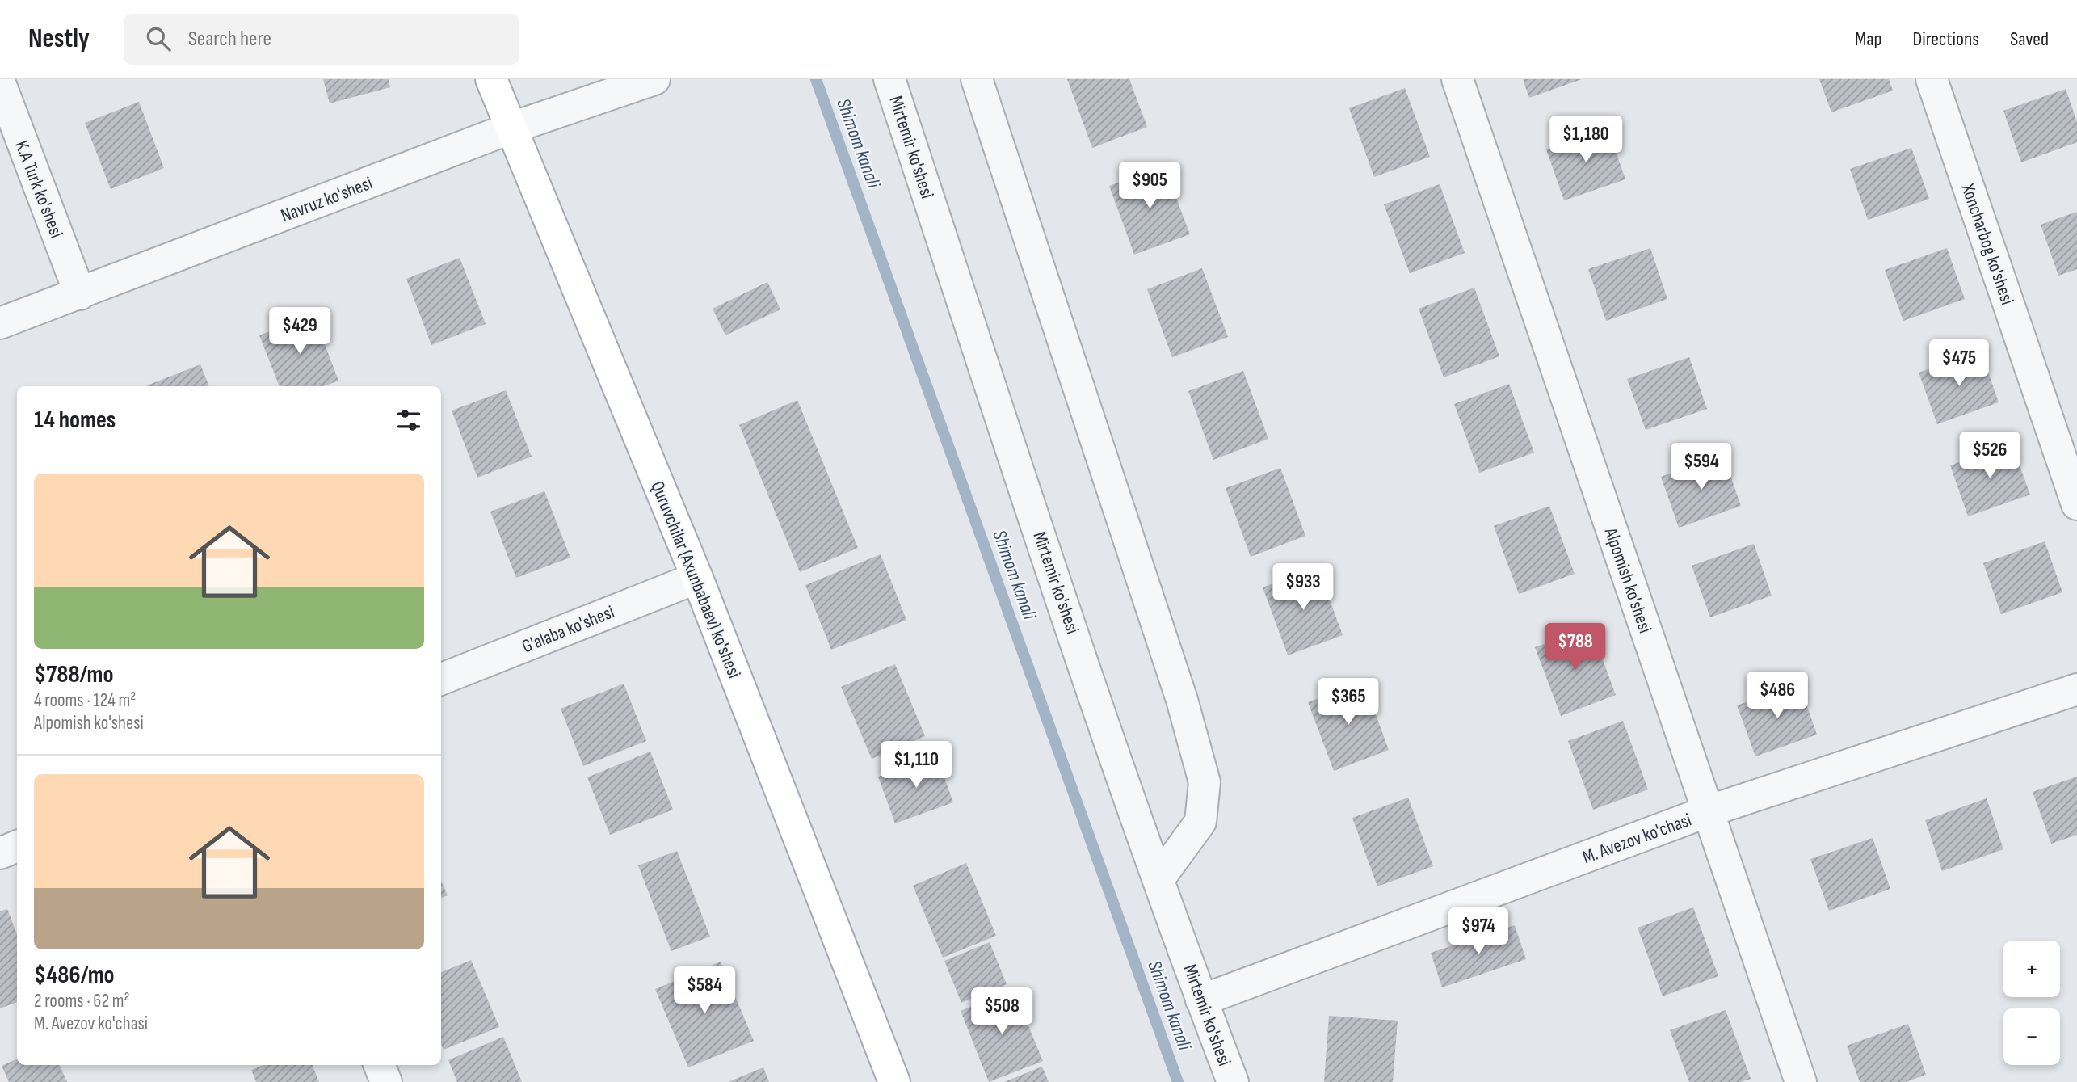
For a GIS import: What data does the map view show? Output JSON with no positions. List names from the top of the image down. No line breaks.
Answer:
{"streets":{"main road":["Quruvchilar (Axunbabaev) ko'shesi"],"street":["Mirtemir ko'shesi","K.A Turk ko'shesi","Navruz ko'shesi","Xoncharbog ko'shesi","Alpomish ko'shesi","G'alaba ko'shesi","M. Avezov ko'chasi"]},"crossings":[["Mirtemir ko'shesi","M. Avezov ko'chasi"],["K.A Turk ko'shesi","Navruz ko'shesi"],["Navruz ko'shesi","Quruvchilar (Axunbabaev) ko'shesi"],["Quruvchilar (Axunbabaev) ko'shesi","G'alaba ko'shesi"],["Alpomish ko'shesi","M. Avezov ko'chasi"]],"water":["Shimom kanali"],"page":{"header":"Nestly","search":"Search here","nav":["Map","Directions","Saved"],"price":["$1,180","$905","$429","$475","$526","$594","$933","$788","$486","$365","$1,110","$974","$584","$508"],"heading":"14 homes","list":[{"name":"$788/mo","note":"4 rooms · 124 m² · Alpomish ko'shesi"},{"name":"$486/mo","note":"2 rooms · 62 m² · M. Avezov ko'chasi"}],"map_buttons":["+","−"]}}
